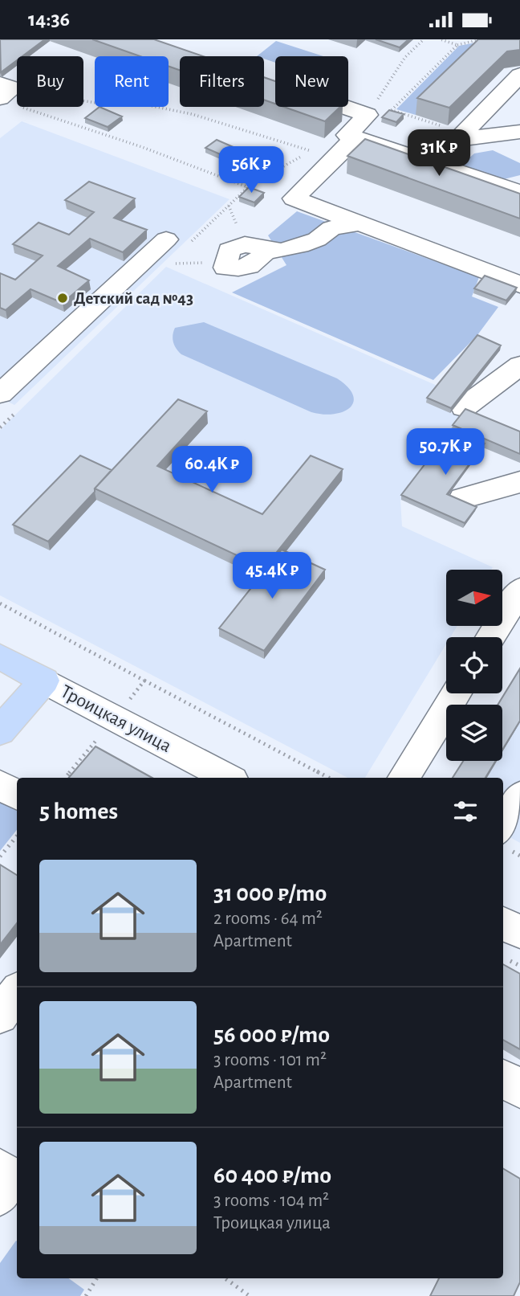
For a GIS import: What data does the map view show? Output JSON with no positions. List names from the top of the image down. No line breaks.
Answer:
{"streets":{"main road":["Троицкая улица"]},"places":["Детский сад №43"],"north":"right","page":{"status":"14:36","chip":["Buy","Rent","Filters","New"],"price":["31K ₽","56K ₽","50.7K ₽","60.4K ₽","45.4K ₽"],"heading":"5 homes","list":[{"name":"31 000 ₽/mo","note":"2 rooms · 64 m² · Apartment"},{"name":"56 000 ₽/mo","note":"3 rooms · 101 m² · Apartment"},{"name":"60 400 ₽/mo","note":"3 rooms · 104 m² · Троицкая улица"}]}}
